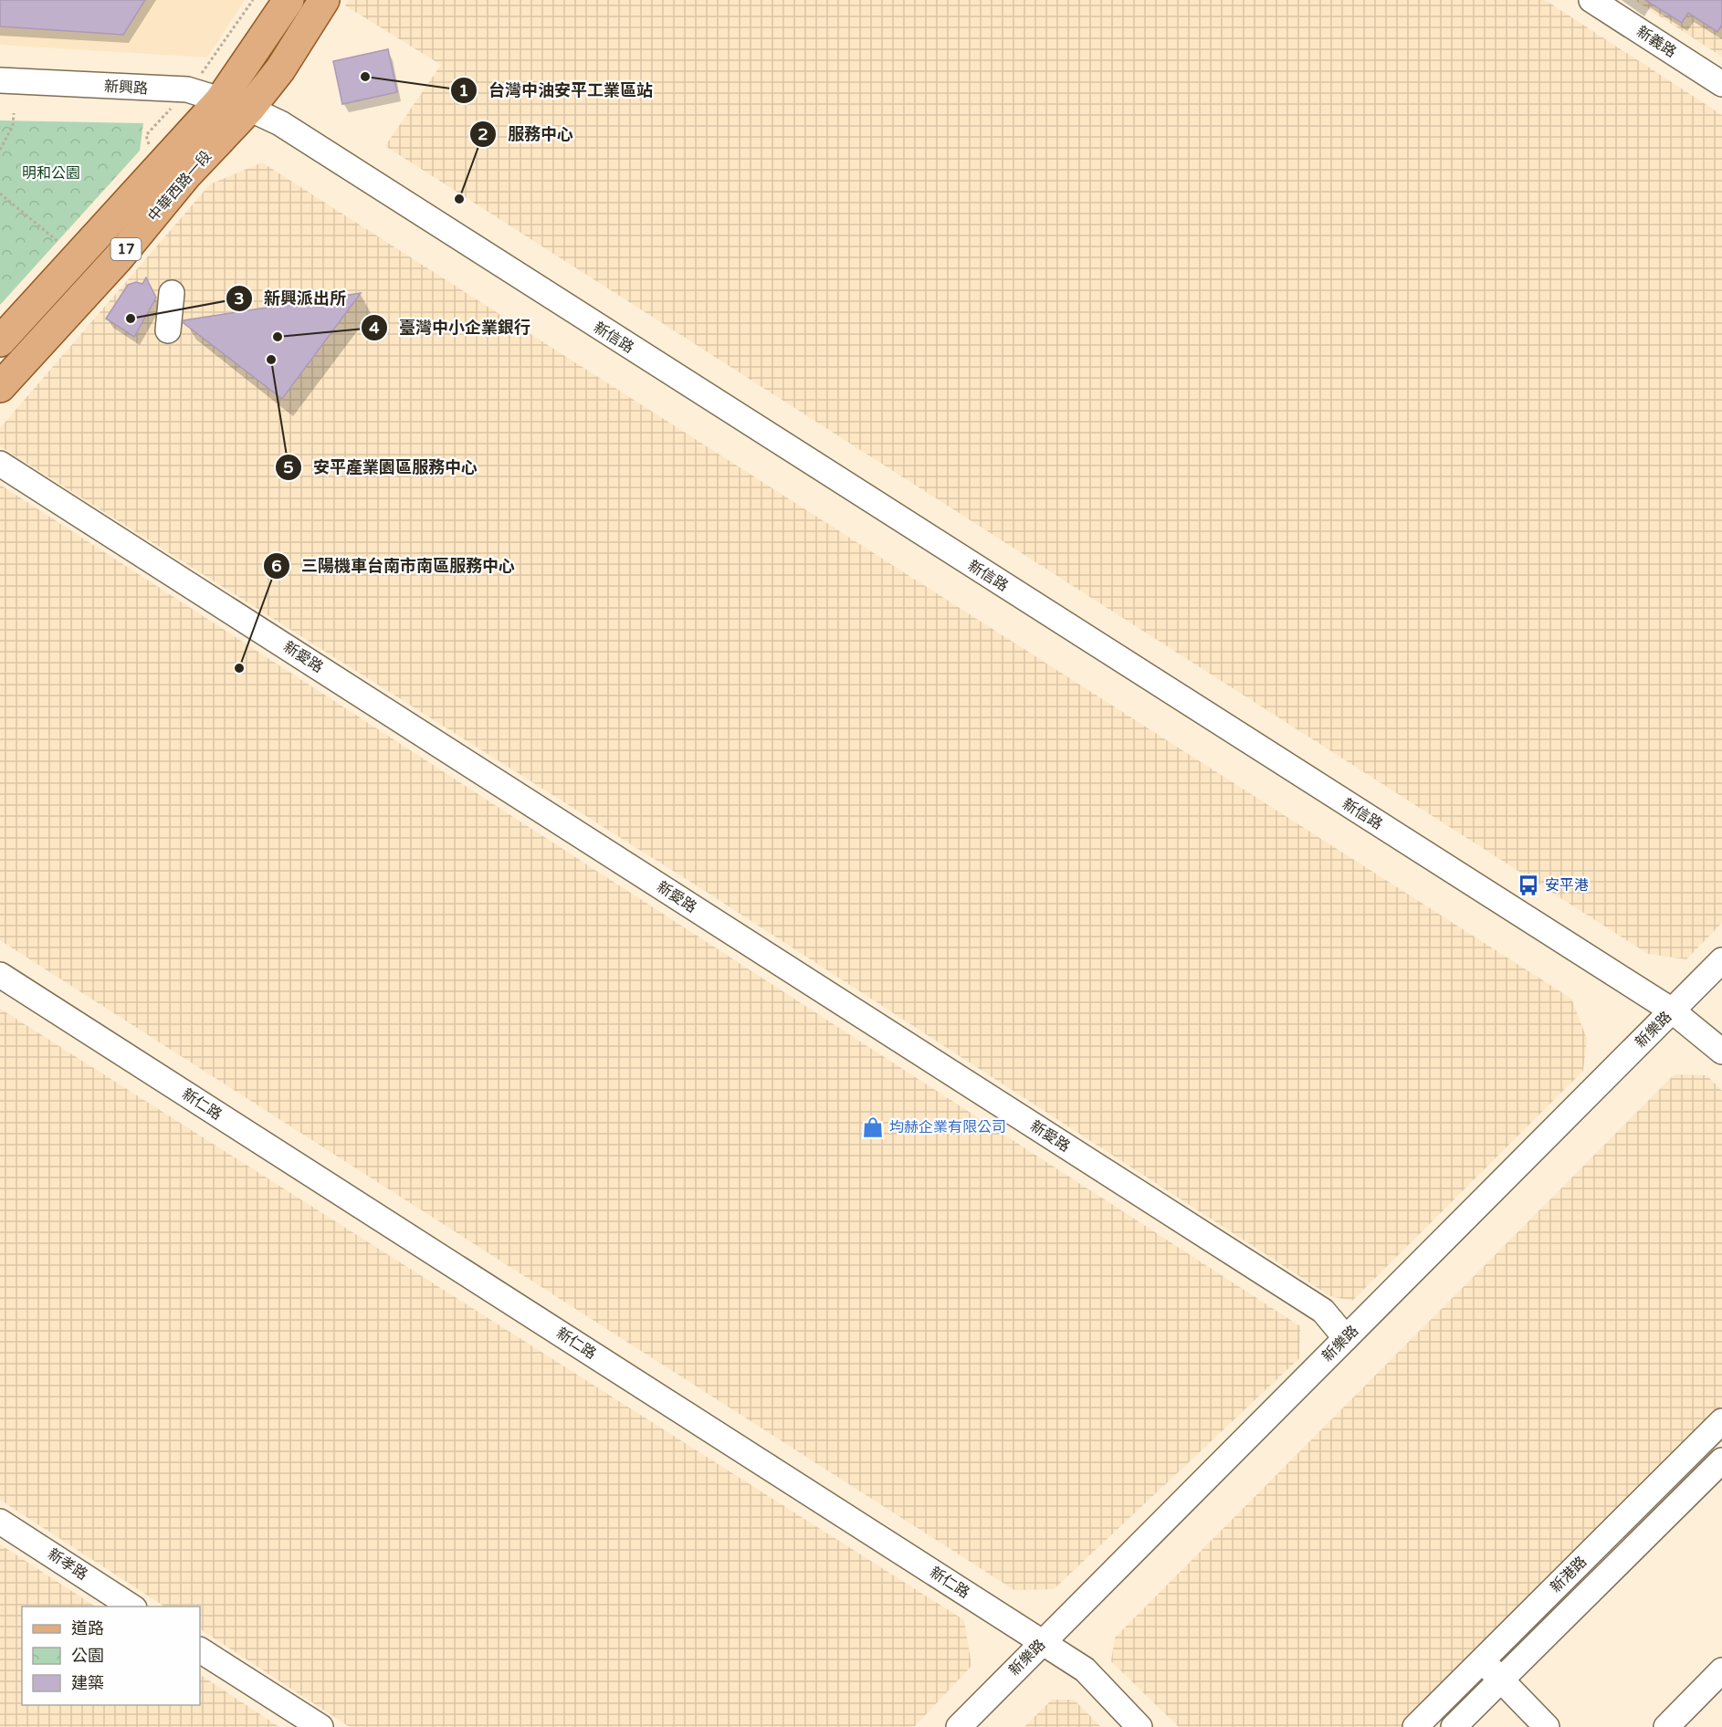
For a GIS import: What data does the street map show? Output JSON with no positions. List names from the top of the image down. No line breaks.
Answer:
{"streets":{"main road":["中華西路一段","17"],"street":["新義路","新興路","新信路","新愛路","新樂路","新仁路","新孝路","新港路"]},"crossings":[["新興路","中華西路一段"],["新興路","新信路"],["中華西路一段","新信路"],["新信路","新樂路"],["新愛路","新樂路"],["新樂路","新仁路"]],"parks":["明和公園"],"places":{"other":["台灣中油安平工業區站","服務中心","新興派出所","臺灣中小企業銀行","安平產業園區服務中心","三陽機車台南市南區服務中心"],"bus stop":["安平港"],"shop":["均赫企業有限公司"]},"legend":["道路","公園","建築"]}
